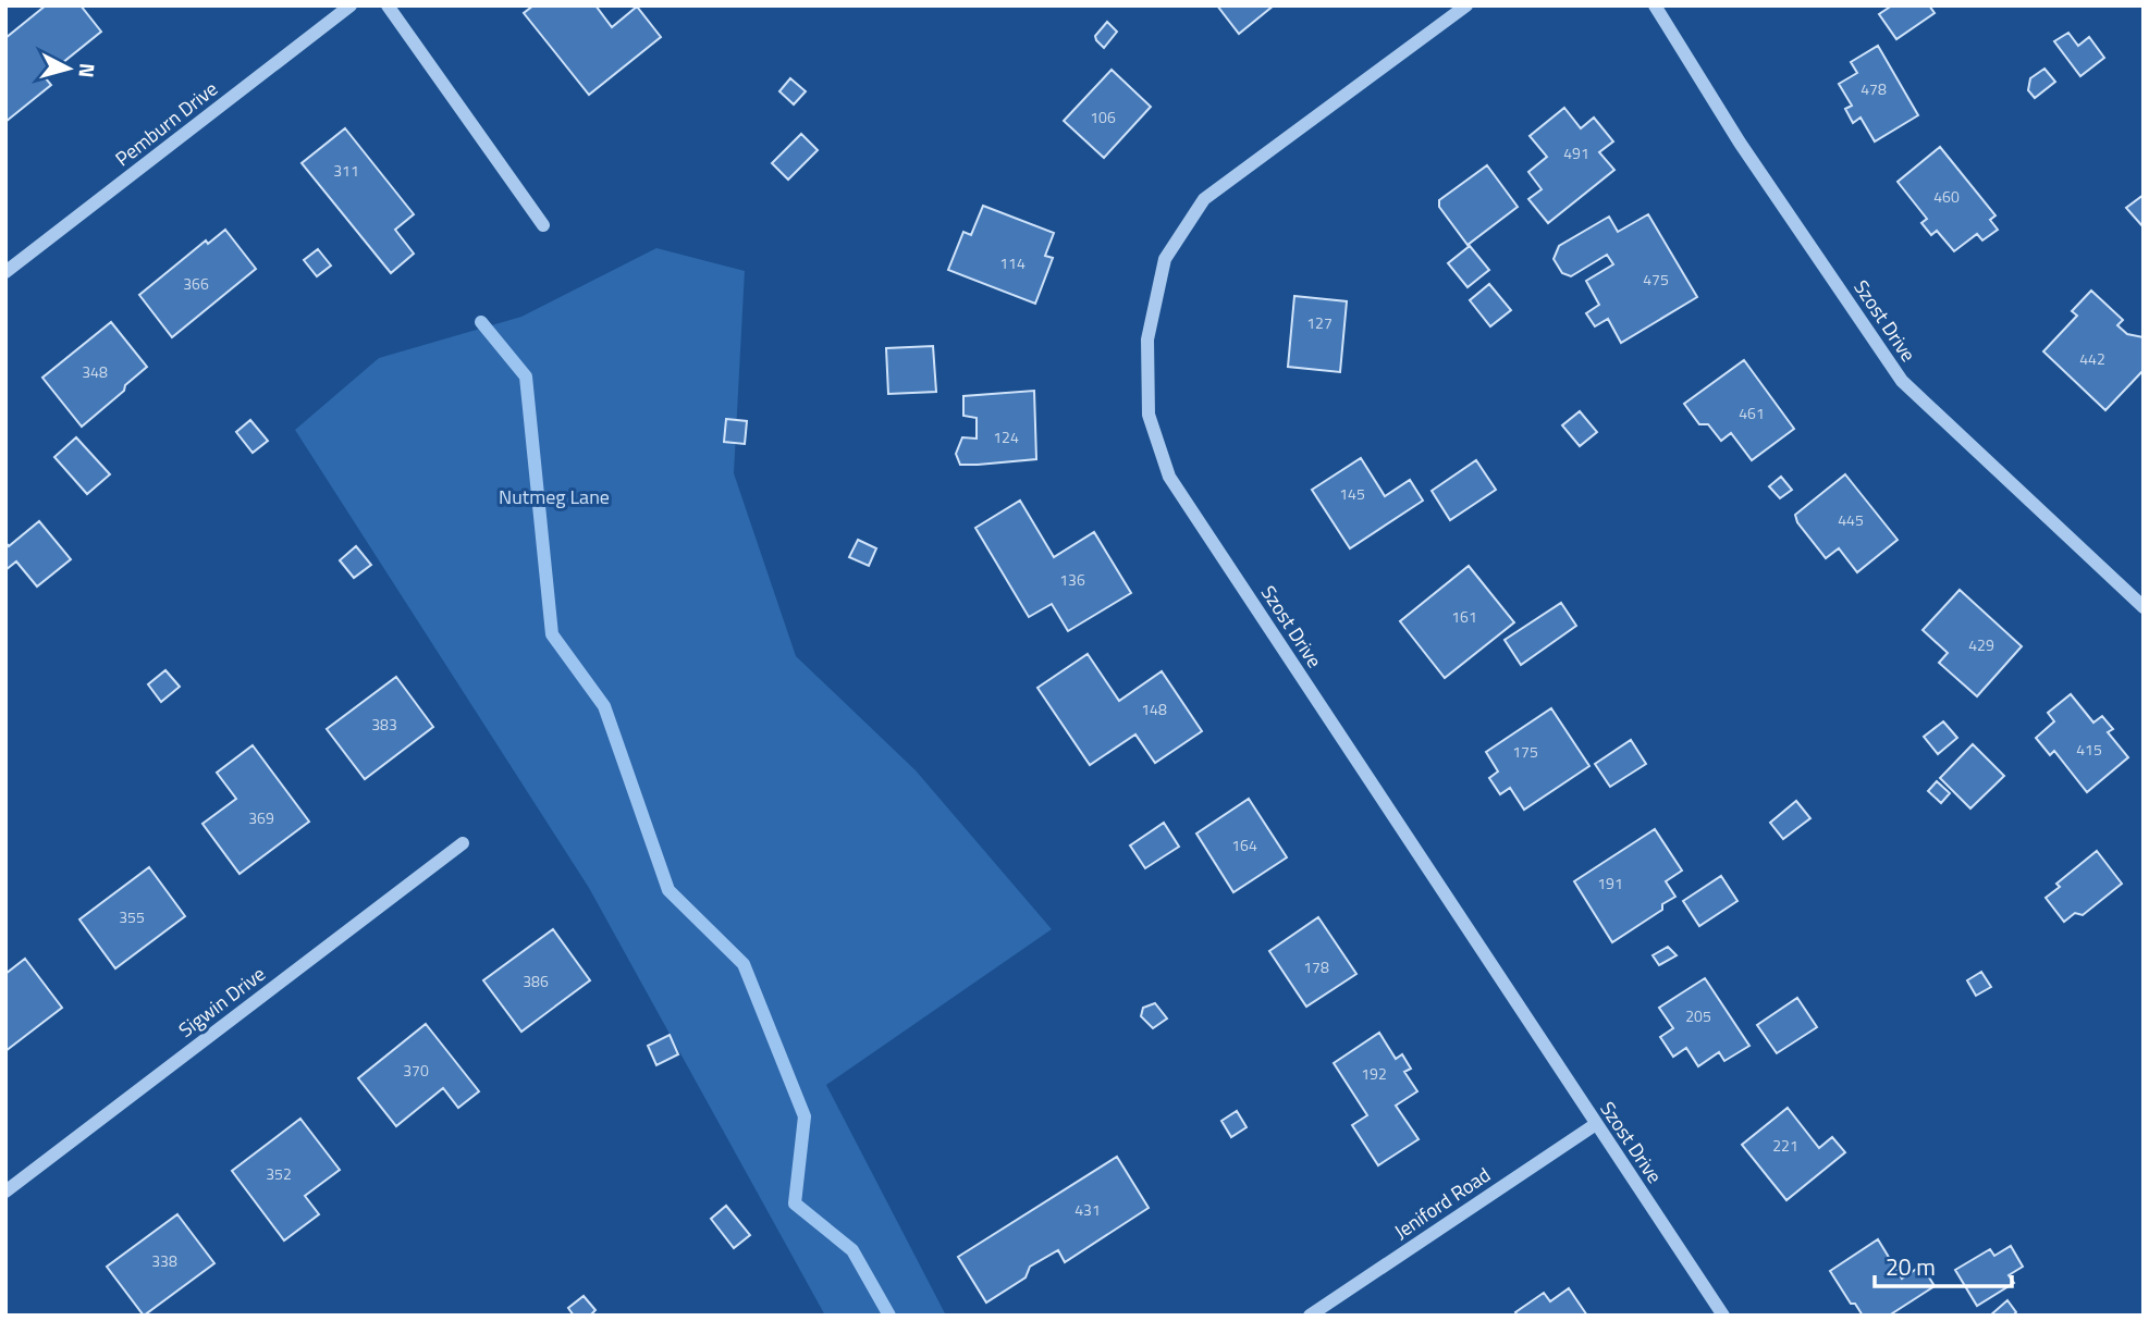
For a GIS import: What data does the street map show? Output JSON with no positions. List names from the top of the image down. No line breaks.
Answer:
{"streets":{"street":["Pemburn Drive","Szost Drive","Sigwin Drive","Jeniford Road"]},"crossings":[["Szost Drive","Jeniford Road"]],"parks":["Nutmeg Lane"],"house_numbers":["478","106","491","311","460","114","475","366","127","442","348","461","124","145","445","136","161","429","148","383","415","175","369","164","191","355","178","386","205","370","192","221","352","431","338"],"scale_bar":"20 m","north":"right"}
